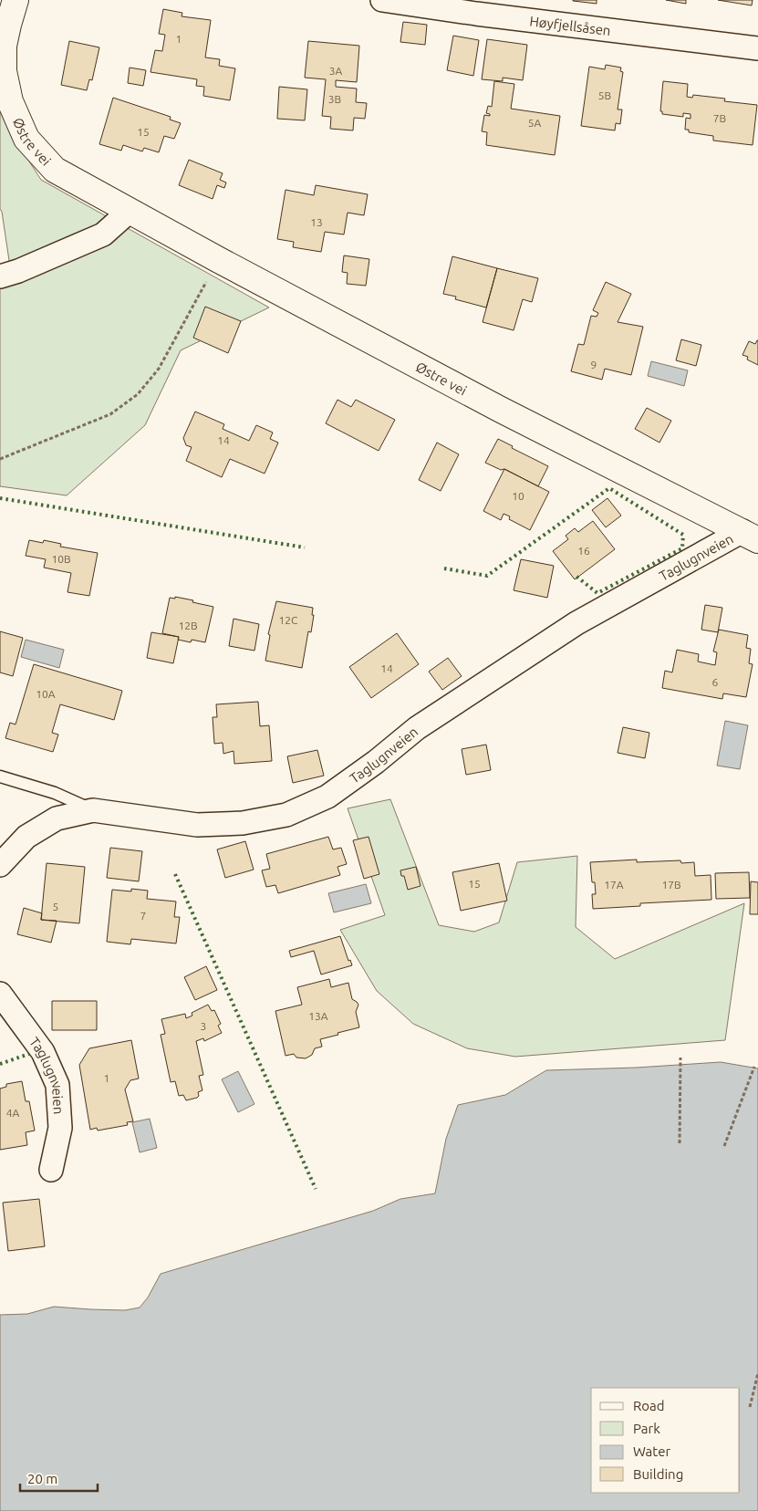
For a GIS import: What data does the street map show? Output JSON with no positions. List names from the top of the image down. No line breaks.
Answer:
{"streets":{"street":["Høyfjellsåsen","Østre vei","Taglugnveien"]},"crossings":[["Østre vei","Taglugnveien"]],"house_numbers":["1","3A","5B","3B","7B","5A","15","13","9","14","10","16","10B","12C","12B","14","6","10A","15","17A","17B","5","7","13A","3","1","4A"],"legend":["Road","Park","Water","Building"],"scale_bar":"20 m"}
